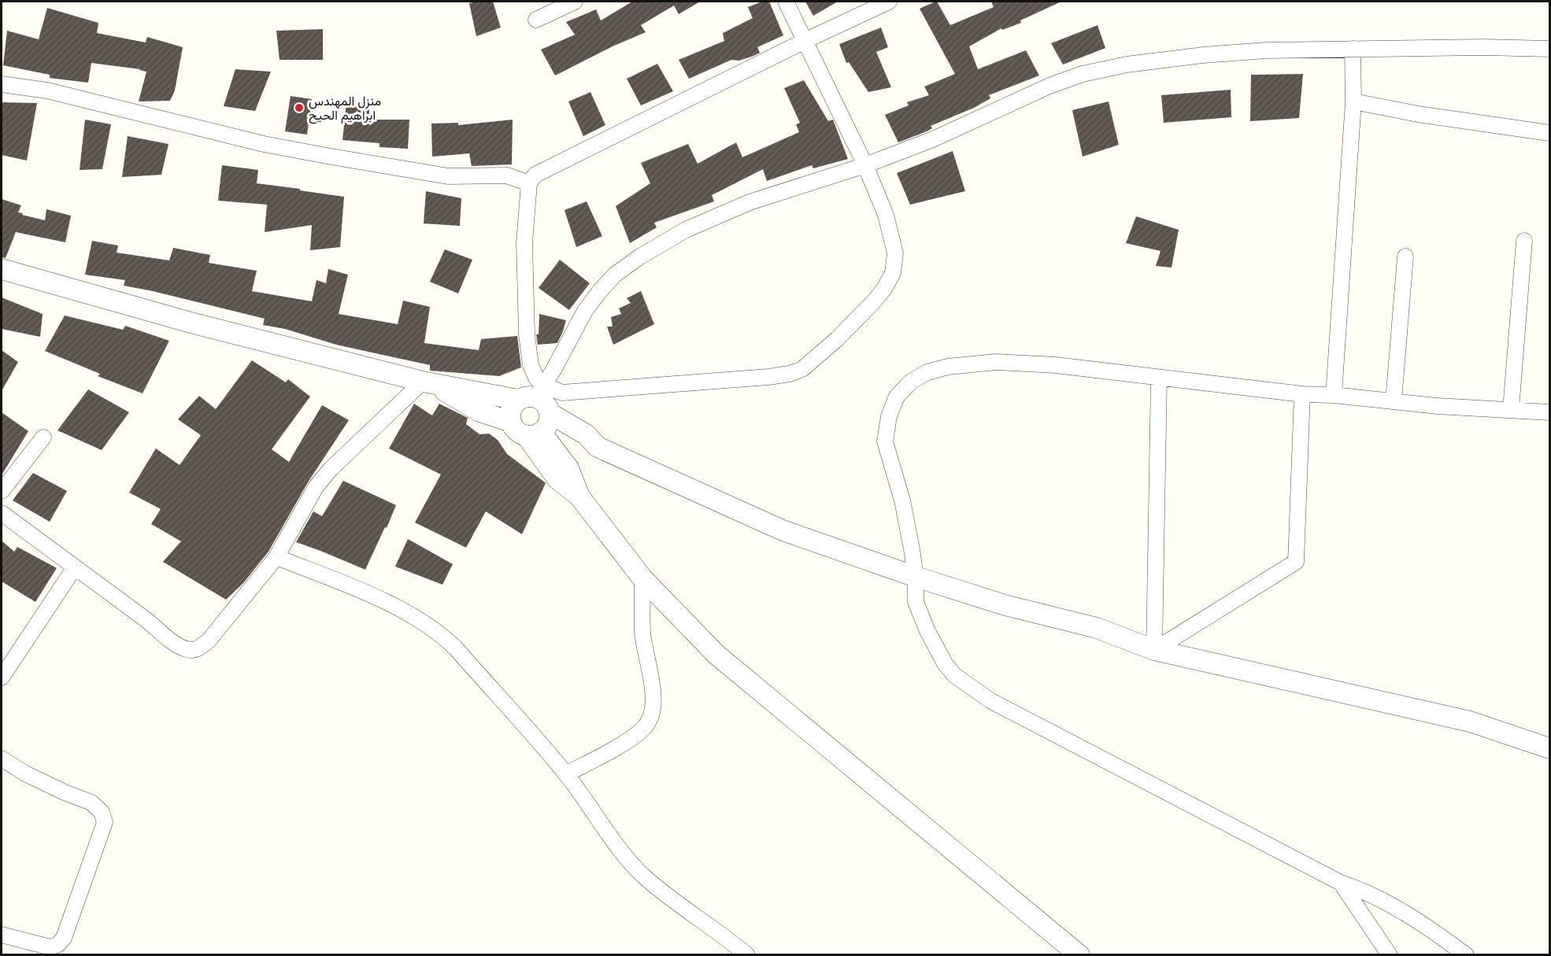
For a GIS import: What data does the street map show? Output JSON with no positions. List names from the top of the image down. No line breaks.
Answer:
{"places":["منزل المهندس ابراهيم الحيح"]}
